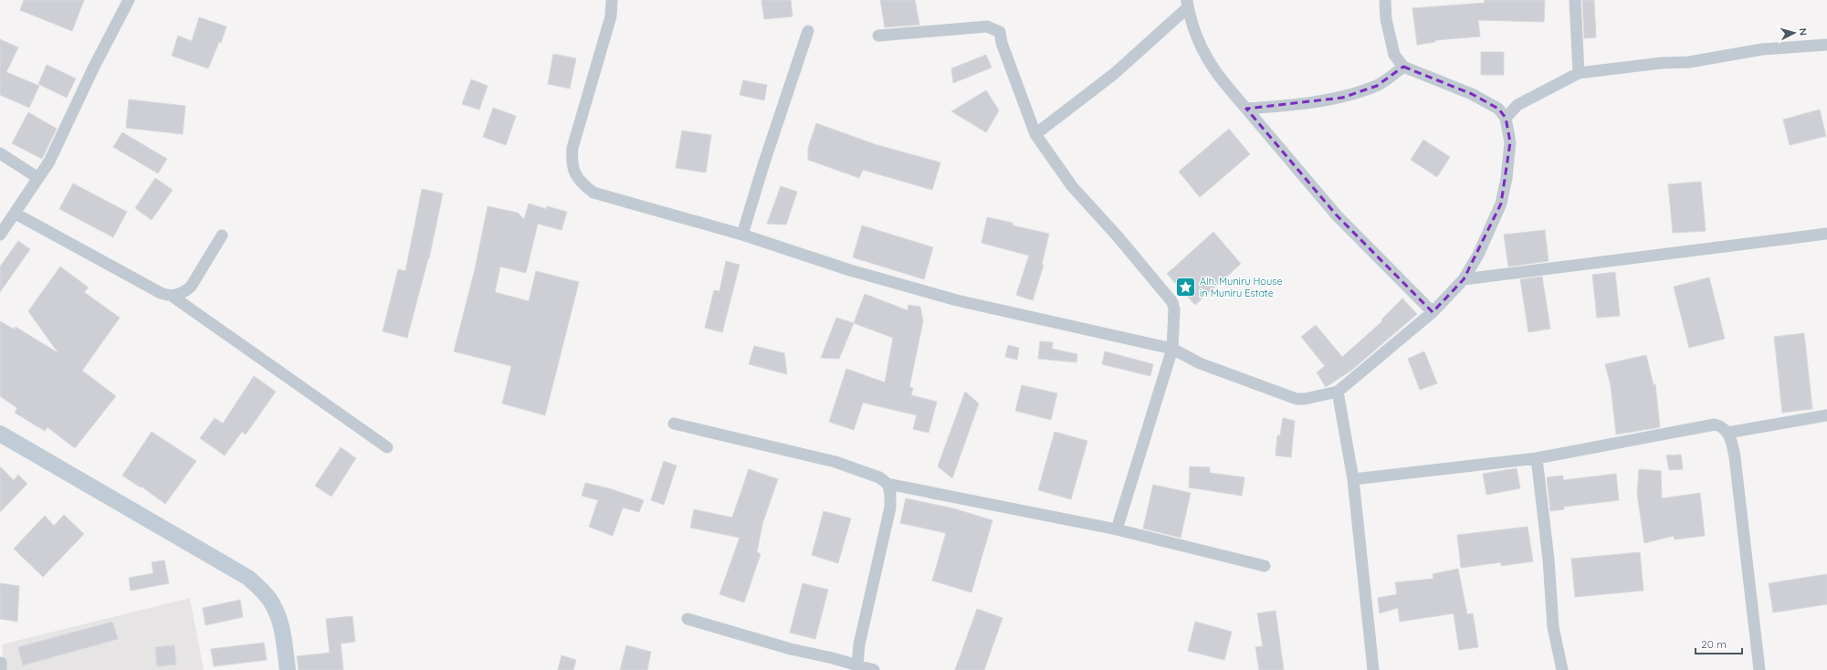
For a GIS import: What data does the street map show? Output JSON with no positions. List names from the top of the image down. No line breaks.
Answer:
{"places":{"place":["Alh. Muniru House in Muniru Estate"]},"scale_bar":"20 m","north":"right"}
